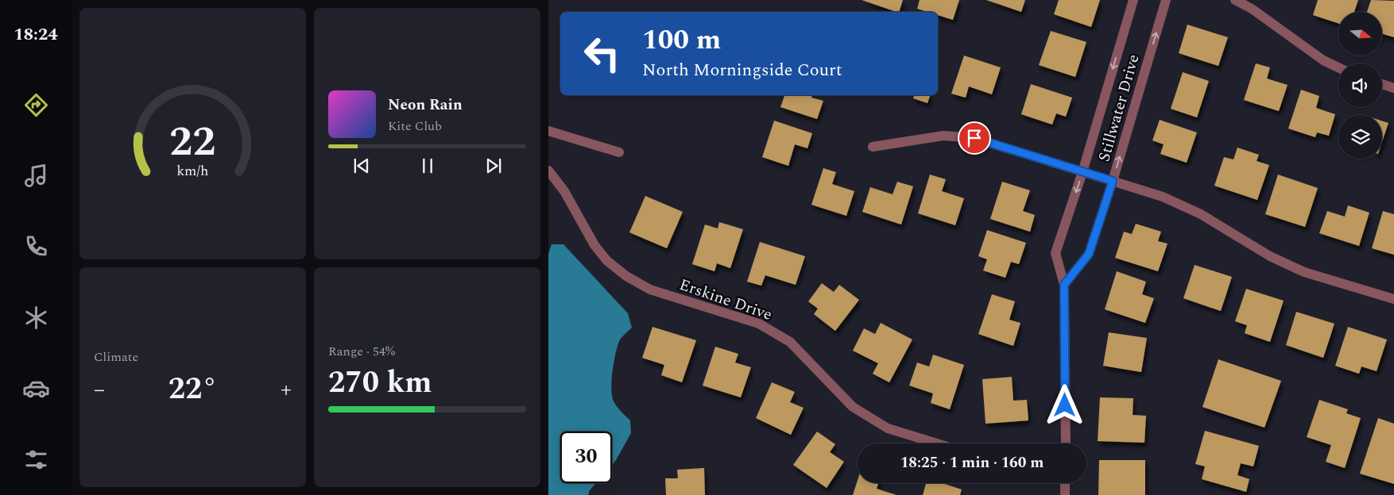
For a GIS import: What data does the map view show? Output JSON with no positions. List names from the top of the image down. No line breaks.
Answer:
{"streets":{"street":["Stillwater Drive","Erskine Drive"]},"north":"right","page":{"tabs":"18:24","turn":["100 m","North Morningside Court"],"song":["Neon Rain","Kite Club"],"tile":["Climate",["Range · 54%","270 km"]],"heat":["−","22°","+"],"limit":"30","trip":"18:25 · 1 min · 160 m","gauge":["22","km/h"]}}
